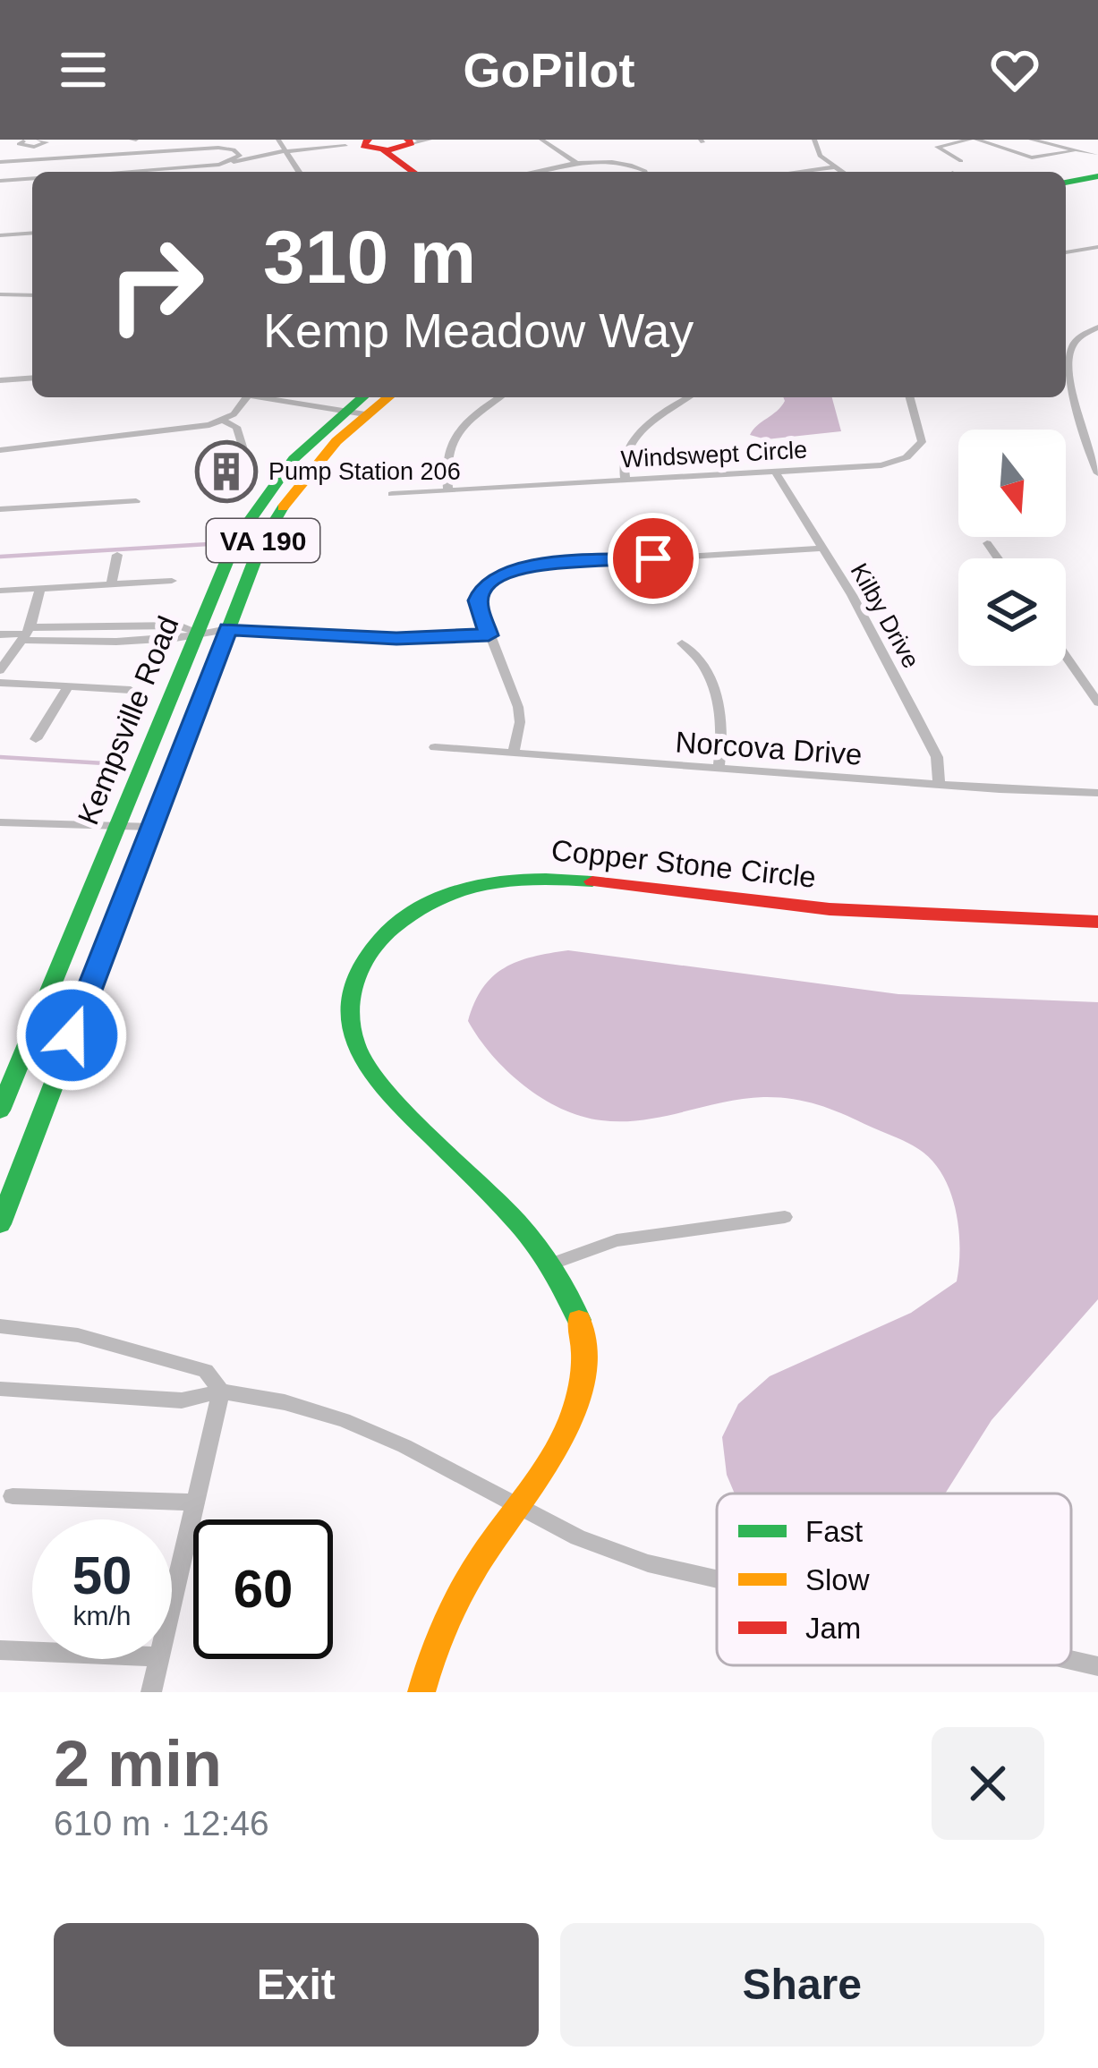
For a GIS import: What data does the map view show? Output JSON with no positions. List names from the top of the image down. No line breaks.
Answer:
{"streets":{"main road":["VA 190","Kempsville Road","Copper Stone Circle"],"street":["Windswept Circle","Kilby Drive","Norcova Drive"]},"crossings":[["Windswept Circle","Kilby Drive"],["Kilby Drive","Norcova Drive"]],"places":{"building":["Pump Station 206"]},"legend":["Fast","Slow","Jam"],"north":"bottom","page":{"header":"GoPilot","turn":["310 m","Kemp Meadow Way"],"speed":"50 km/h","limit":"60","heading":["2 min","610 m · 12:46"],"buttons":["Exit","Share"]}}
